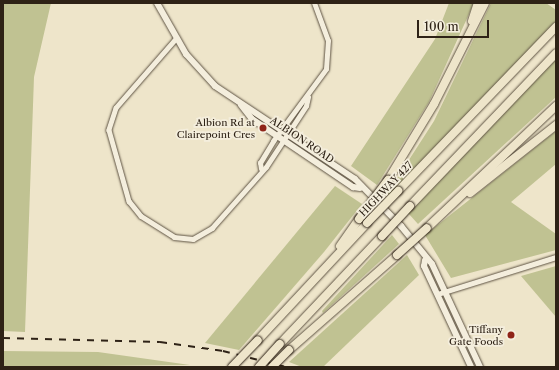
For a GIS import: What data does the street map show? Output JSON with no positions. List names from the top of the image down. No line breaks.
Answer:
{"streets":{"highway":["HIGHWAY 427"],"main road":["ALBION ROAD"]},"places":["Albion Rd at Clairepoint Cres","Tiffany Gate Foods"],"scale_bar":"100 m"}
